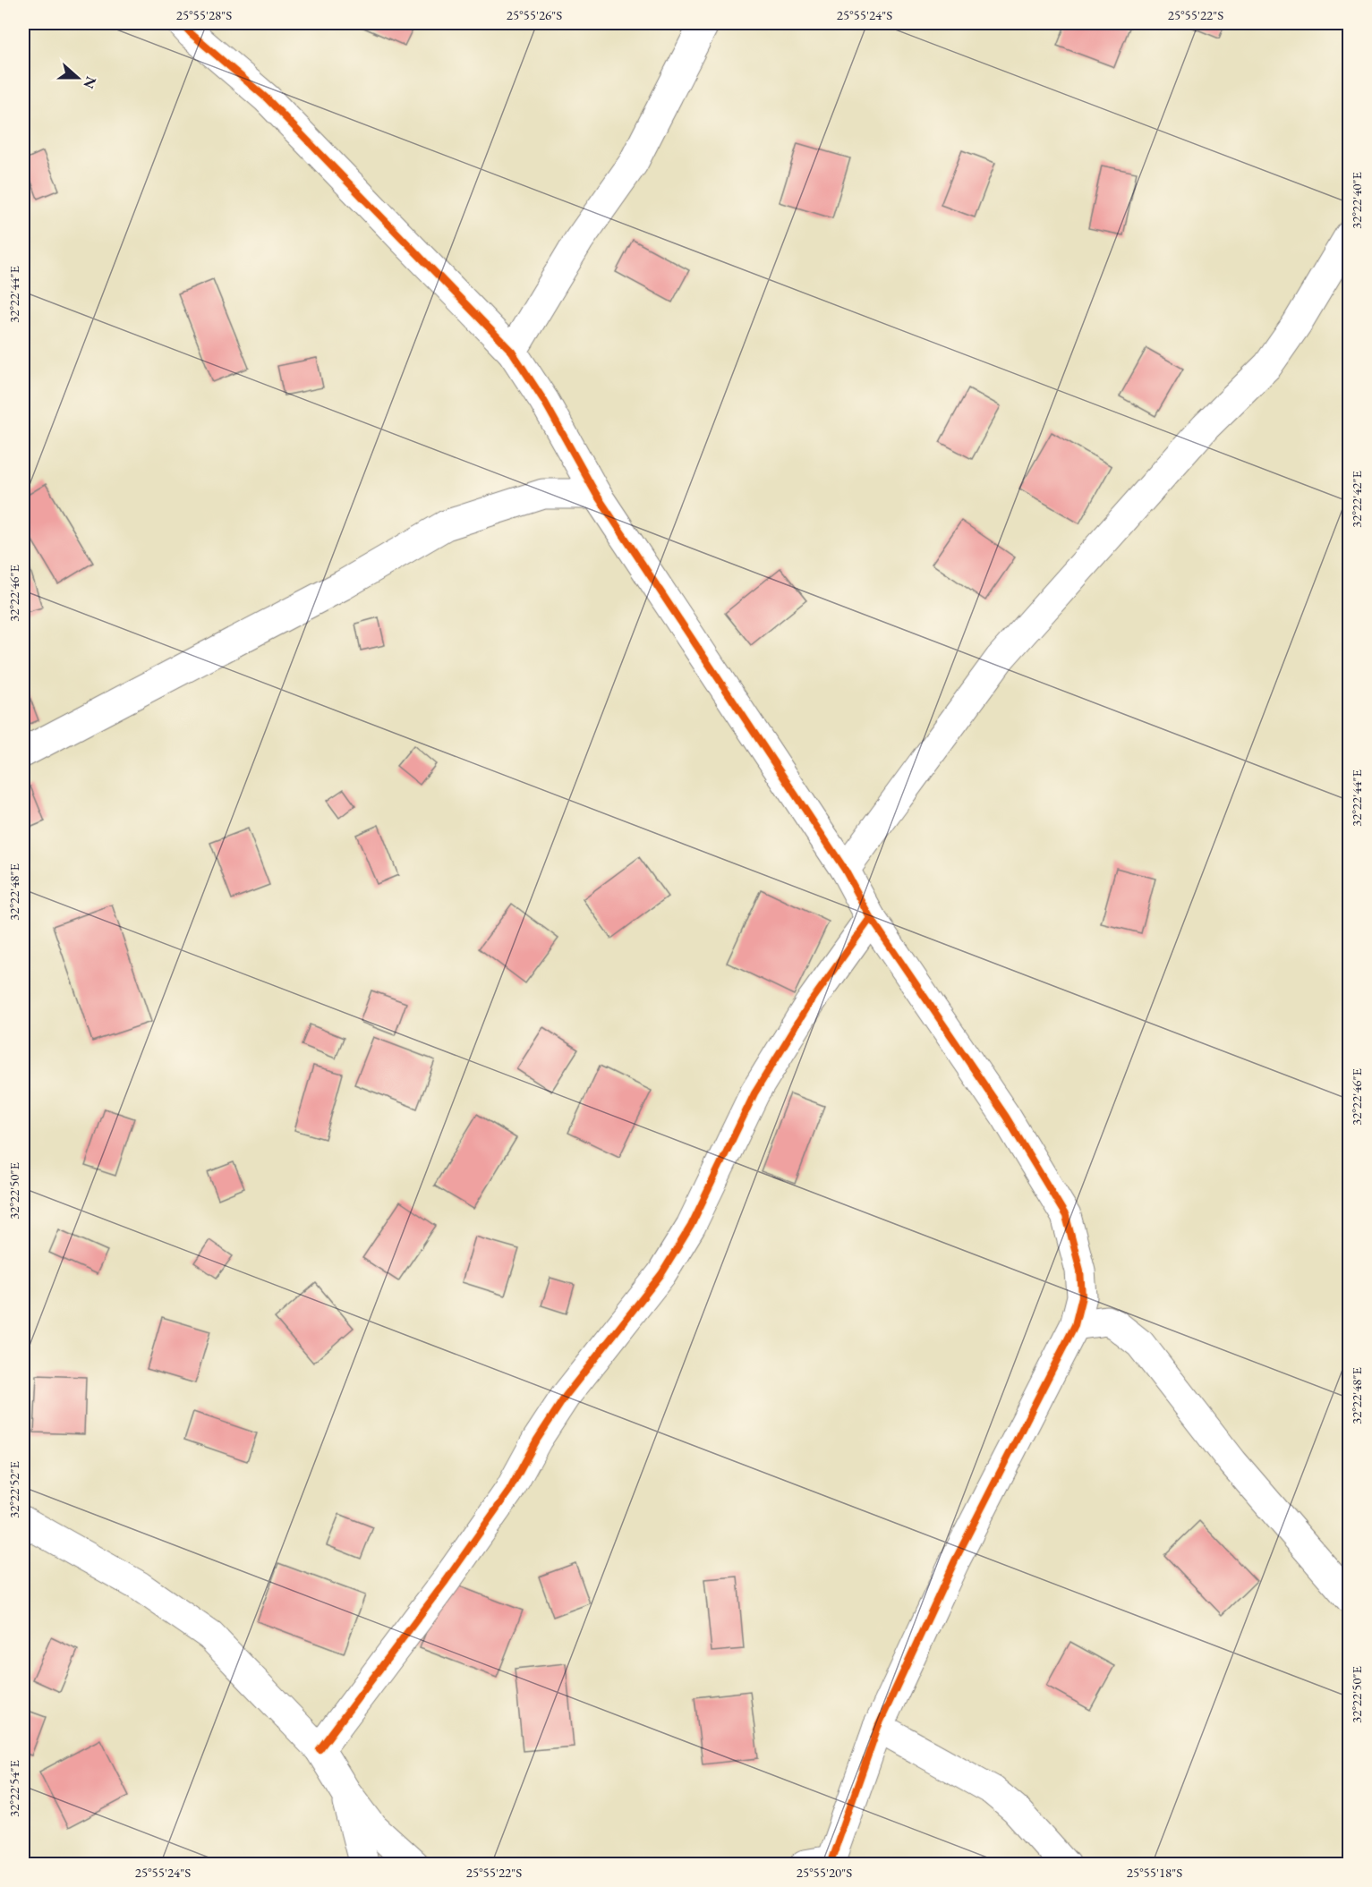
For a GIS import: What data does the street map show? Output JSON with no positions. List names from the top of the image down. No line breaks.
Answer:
{"north":"right","coordinates":["25°55'28\"S","25°55'26\"S","25°55'24\"S","25°55'22\"S","32°22'40\"E","32°22'44\"E","32°22'42\"E","32°22'46\"E","32°22'48\"E","32°22'50\"E","32°22'52\"E","32°22'54\"E","25°55'20\"S","25°55'18\"S"]}
